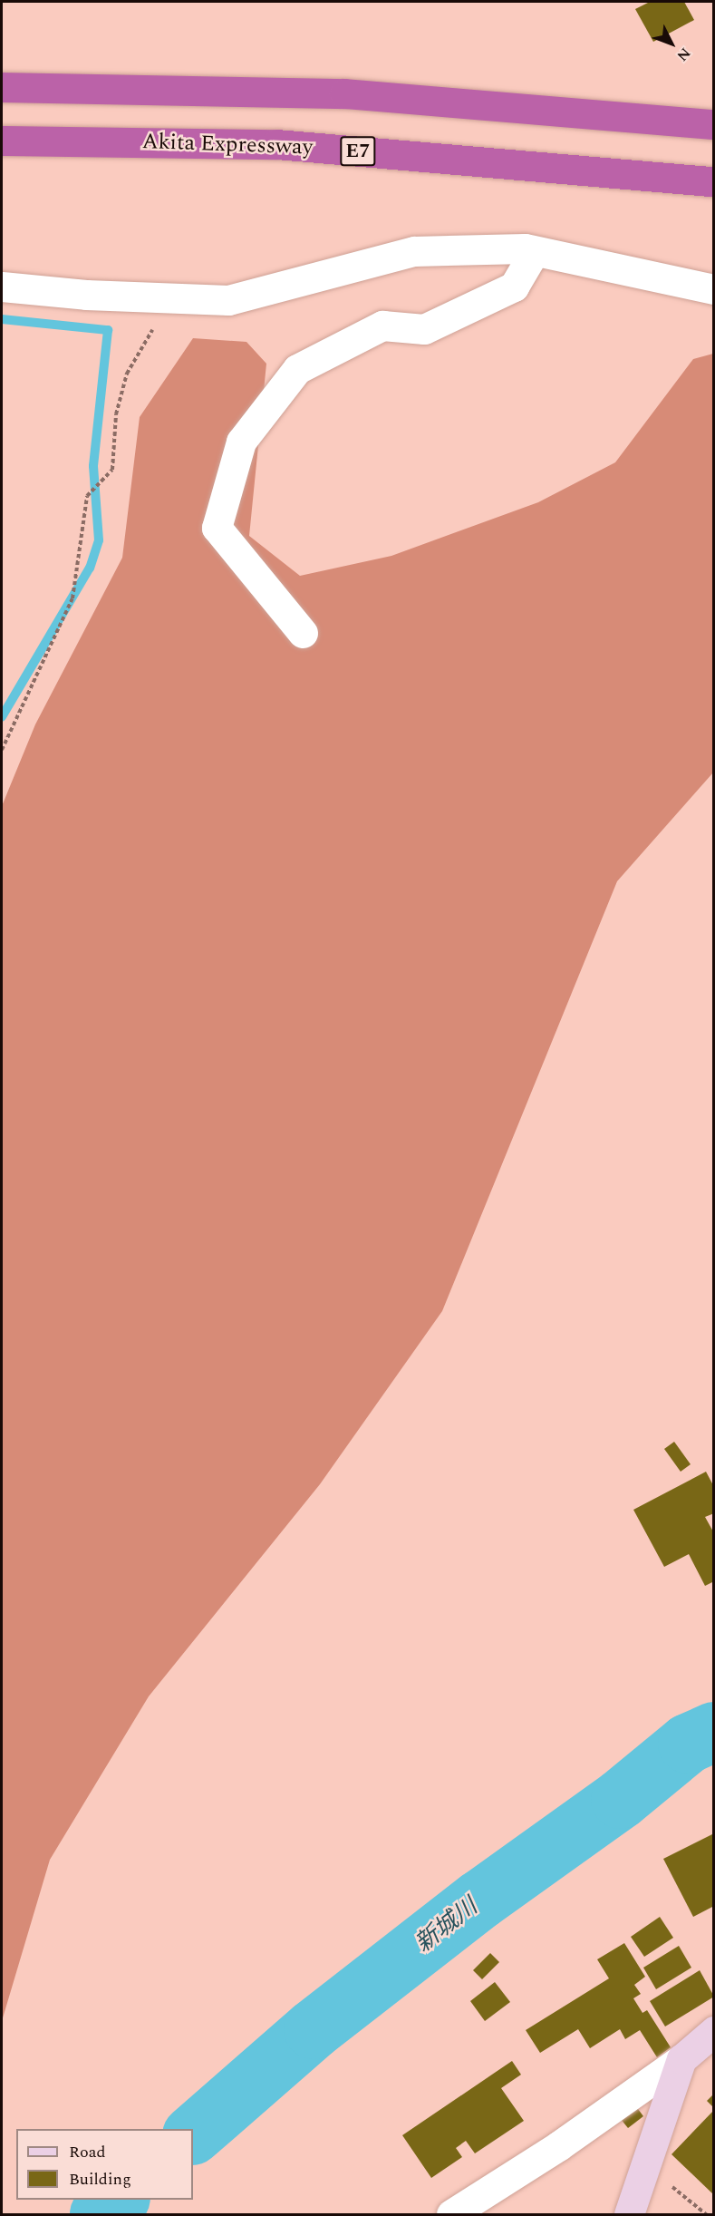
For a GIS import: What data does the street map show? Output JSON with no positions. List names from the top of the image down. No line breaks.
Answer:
{"streets":{"highway":["Akita Expressway","E7"]},"water":["新城川"],"legend":["Road","Building"],"north":"bottom right"}
